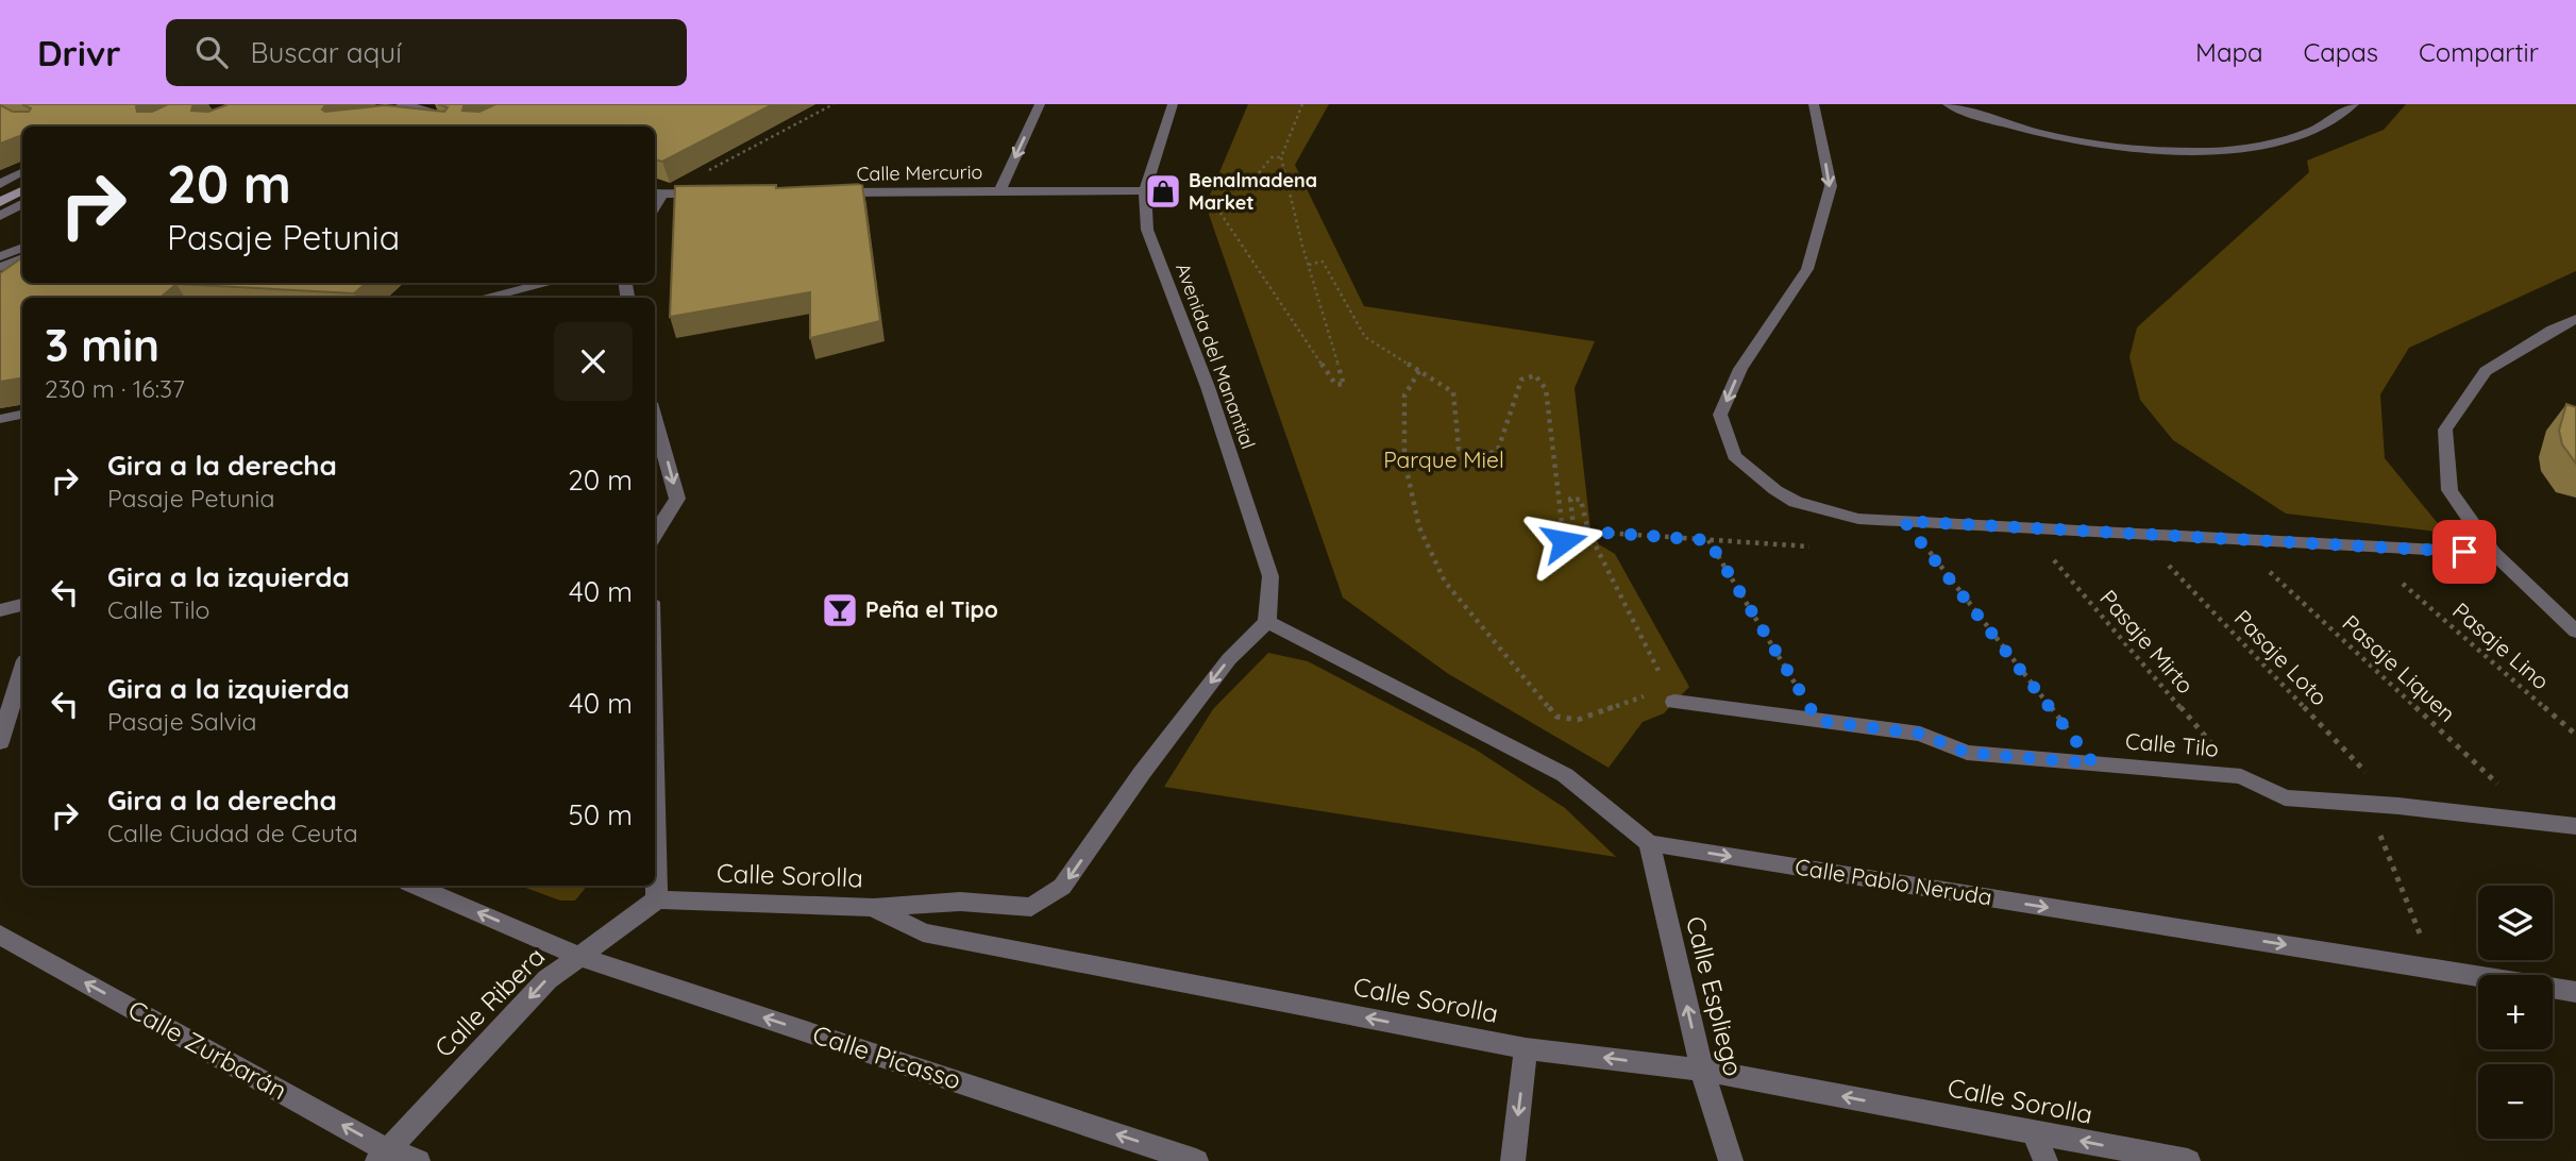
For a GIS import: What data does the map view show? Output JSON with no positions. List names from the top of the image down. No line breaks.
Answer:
{"streets":{"street":["Calle Mercurio","Avenida del Manantial","Calle Tilo","Calle Sorolla","Calle Pablo Neruda","Calle Espliego","Calle Ribera","Calle Zurbarán","Calle Picasso"],"path":["Pasaje Mirto","Pasaje Lino","Pasaje Loto","Pasaje Liquen"]},"crossings":[["Calle Mercurio","Avenida del Manantial"],["Avenida del Manantial","Calle Pablo Neruda"],["Pasaje Mirto","Calle Tilo"],["Pasaje Loto","Calle Tilo"],["Pasaje Liquen","Calle Tilo"],["Calle Sorolla","Calle Espliego"],["Calle Sorolla","Calle Ribera"],["Calle Pablo Neruda","Calle Espliego"],["Calle Ribera","Calle Zurbarán"],["Calle Ribera","Calle Picasso"]],"one_way":["Calle Sorolla","Calle Pablo Neruda","Calle Espliego","Calle Ribera","Calle Zurbarán","Calle Picasso"],"parks":["Parque Miel"],"places":{"shop":["Benalmadena Market"],"bar":["Peña el Tipo"]},"page":{"header":"Drivr","search":"Buscar aquí","nav":["Mapa","Capas","Compartir"],"turn":["20 m","Pasaje Petunia"],"heading":["3 min","230 m · 16:37"],"list":[{"name":"Gira a la derecha","note":"Pasaje Petunia","value":"20 m"},{"name":"Gira a la izquierda","note":"Calle Tilo","value":"40 m"},{"name":"Gira a la izquierda","note":"Pasaje Salvia","value":"40 m"},{"name":"Gira a la derecha","note":"Calle Ciudad de Ceuta","value":"50 m"}],"map_buttons":["+","−"]}}
